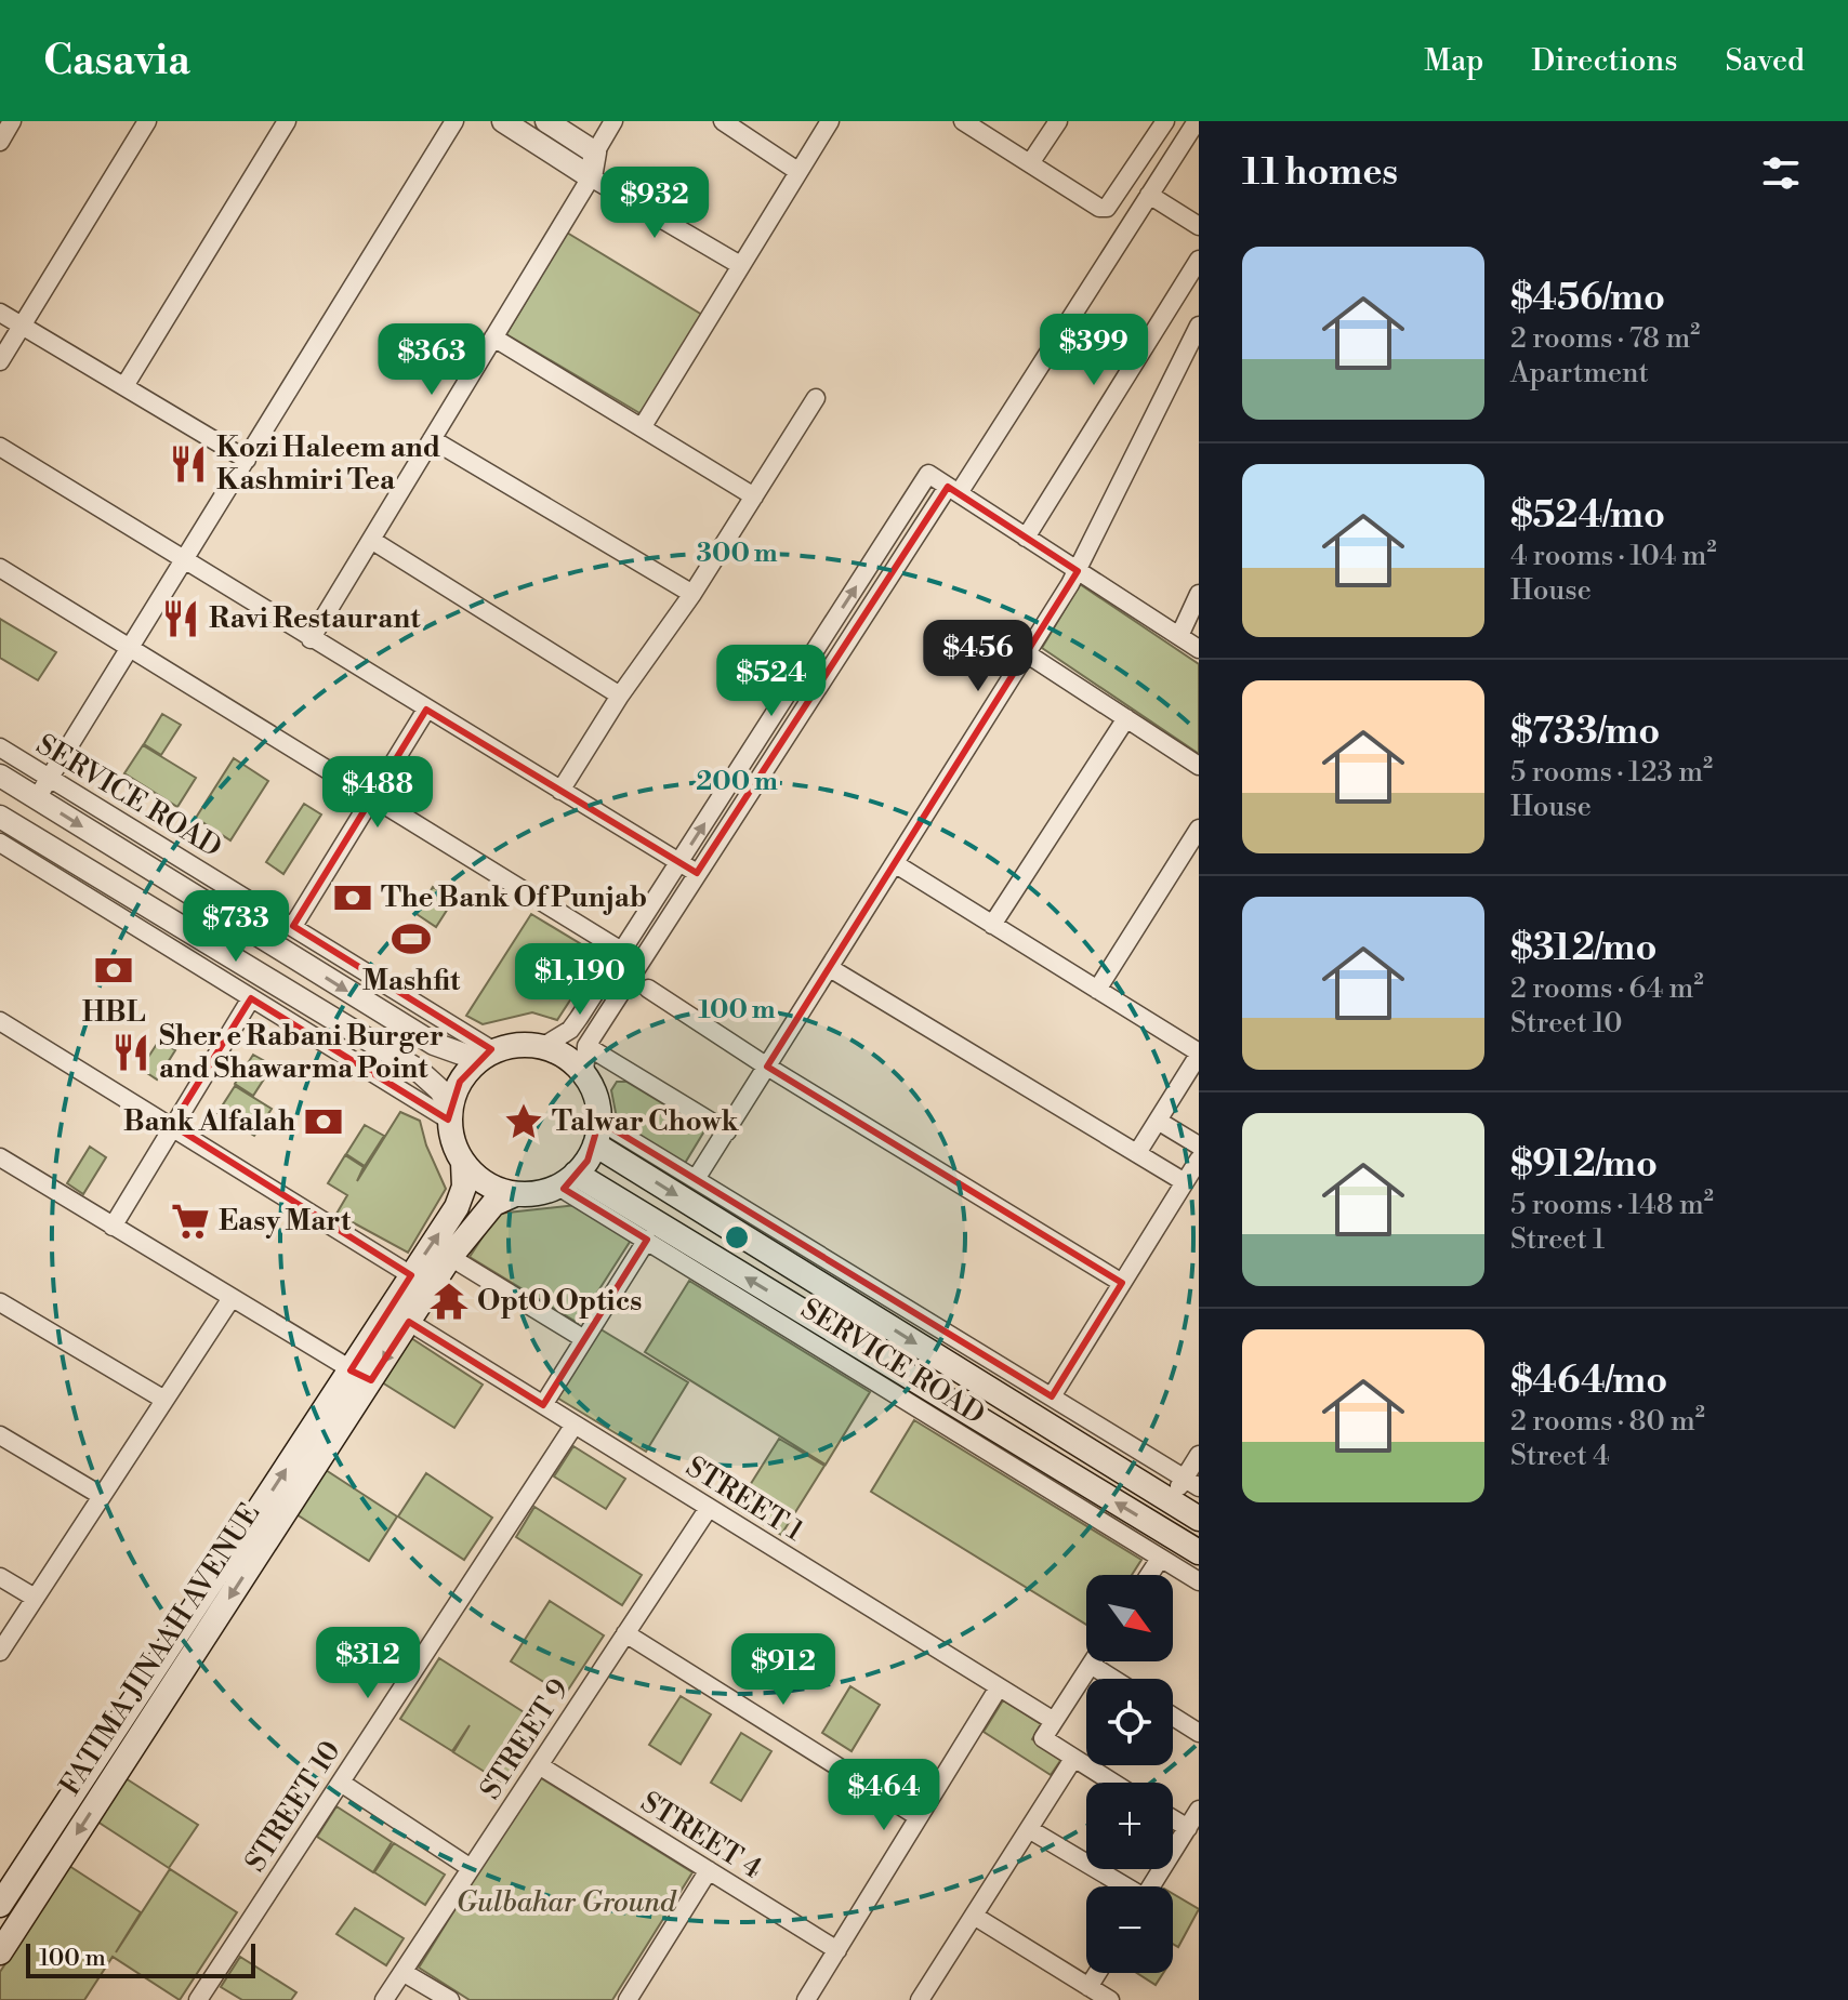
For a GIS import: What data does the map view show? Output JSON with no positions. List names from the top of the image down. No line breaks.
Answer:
{"streets":{"main road":["FATIMA JINAAH AVENUE"],"street":["SERVICE ROAD","STREET 1","STREET 9","STREET 10","STREET 4"]},"crossings":[["SERVICE ROAD","FATIMA JINAAH AVENUE"],["STREET 1","FATIMA JINAAH AVENUE"],["STREET 1","STREET 9"],["STREET 1","STREET 10"],["STREET 9","STREET 4"]],"parks":["Gulbahar Ground"],"places":{"restaurant":["Kozi Haleem and Kashmiri Tea","Ravi Restaurant","Sher e Rabani Burger and Shawarma Point"],"bank":["The Bank Of Punjab","HBL","Bank Alfalah"],"sports":["Mashfit"],"place":["Talwar Chowk"],"supermarket":["Easy Mart"],"temple":["OptO Optics"]},"scale_bar":"100 m","north":"bottom right","page":{"header":"Casavia","nav":["Map","Directions","Saved"],"heading":"11 homes","price":["$932","$399","$363","$456","$524","$488","$733","$1,190","$312","$912","$464"],"list":[{"name":"$456/mo","note":"2 rooms · 78 m² · Apartment"},{"name":"$524/mo","note":"4 rooms · 104 m² · House"},{"name":"$733/mo","note":"5 rooms · 123 m² · House"},{"name":"$312/mo","note":"2 rooms · 64 m² · Street 10"},{"name":"$912/mo","note":"5 rooms · 148 m² · Street 1"},{"name":"$464/mo","note":"2 rooms · 80 m² · Street 4"}],"map_buttons":["+","−"],"scale":"100 m"},"rings":["300 m","200 m","100 m"]}
